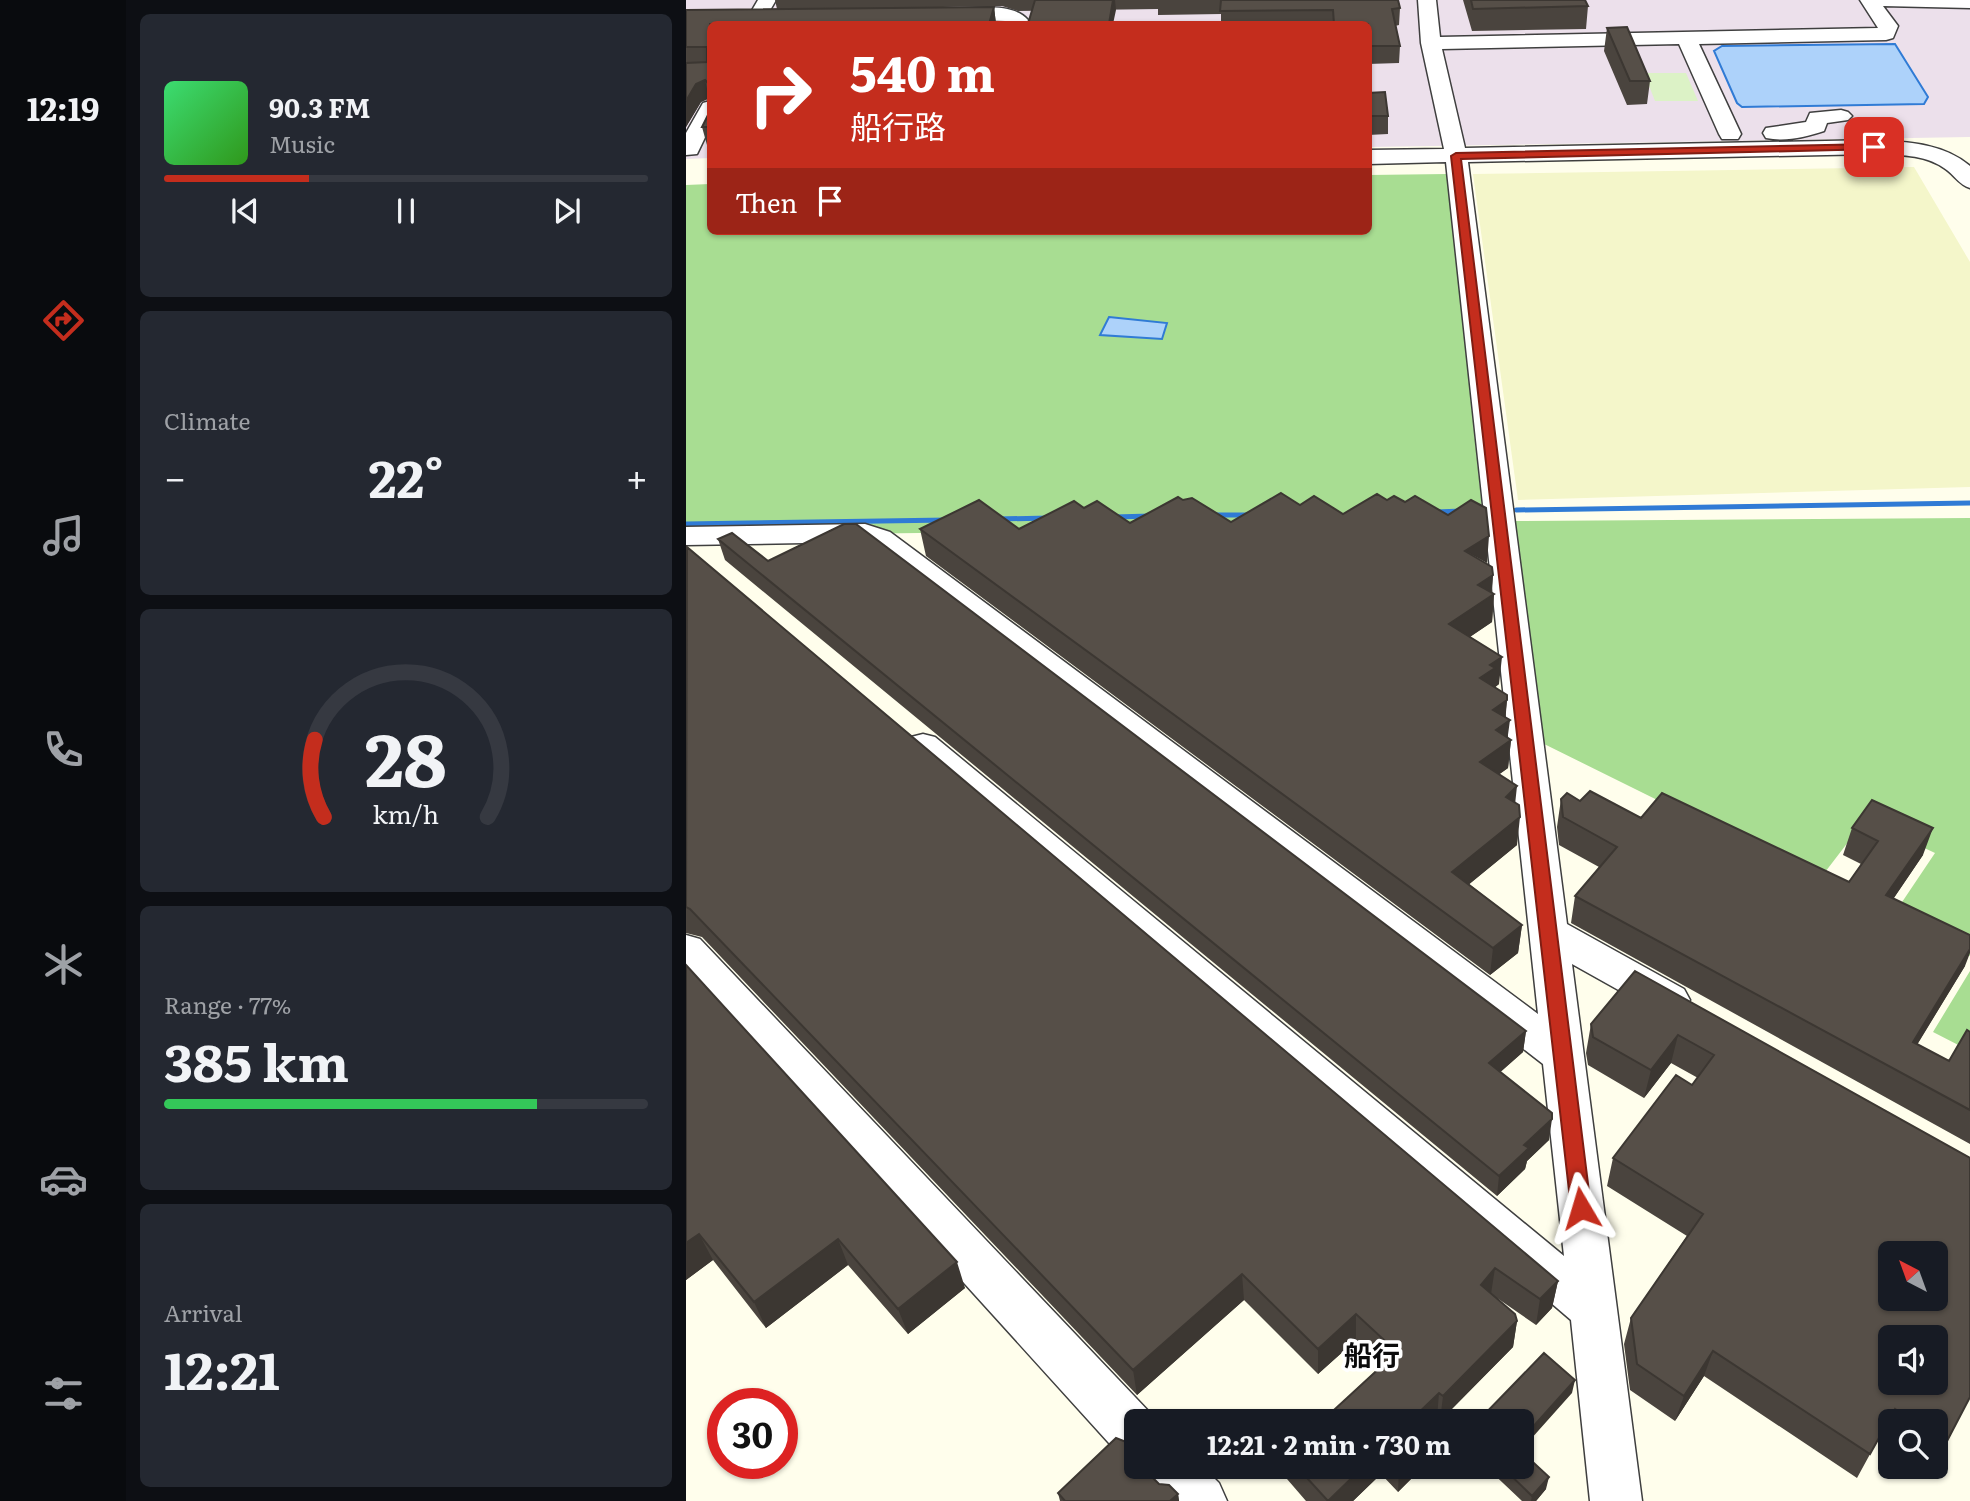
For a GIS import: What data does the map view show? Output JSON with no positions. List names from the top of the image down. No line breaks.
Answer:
{"districts":["船行"],"north":"top left","page":{"tabs":"12:19","turn":["540 m","船行路"],"song":["90.3 FM","Music"],"then":"Then","tile":["Climate",["Range · 77%","385 km"],["Arrival","12:21"]],"heat":["−","22°","+"],"limit":"30","trip":"12:21 · 2 min · 730 m","gauge":["28","km/h"]}}
